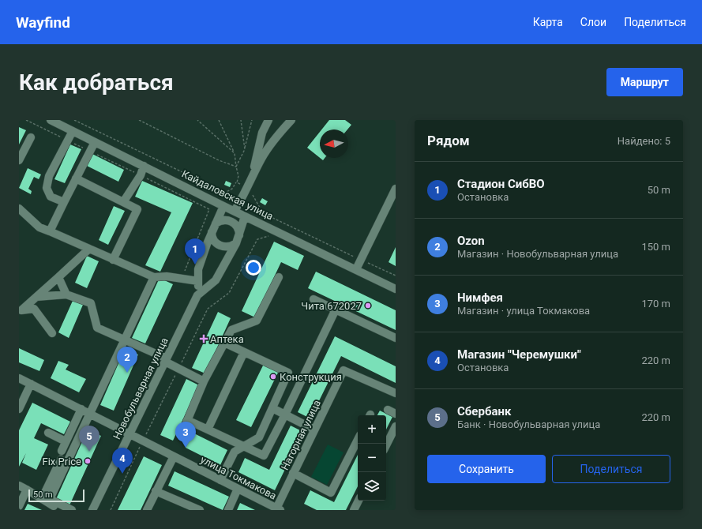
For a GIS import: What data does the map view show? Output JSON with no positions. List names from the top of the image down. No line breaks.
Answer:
{"streets":{"street":["Кайдаловская улица","Новобульварная улица","Нагорная улица","улица Токмакова"]},"crossings":[["Новобульварная улица","улица Токмакова"],["Нагорная улица","улица Токмакова"]],"places":{"other":["Чита 672027","Конструкция","Fix Price"],"health":["Аптека"]},"scale_bar":"50 m","north":"left","page":{"header":"Wayfind","nav":["Карта","Слои","Поделиться"],"buttons":["Маршрут",["Сохранить","Поделиться"]],"title":"Как добраться","heading":["Рядом","Найдено: 5"],"list":[{"mark":"1","name":"Стадион СибВО","note":"Остановка","value":"50 m"},{"mark":"2","name":"Ozon","note":"Магазин · Новобульварная улица","value":"150 m"},{"mark":"3","name":"Нимфея","note":"Магазин · улица Токмакова","value":"170 m"},{"mark":"4","name":"Магазин \"Черемушки\"","note":"Остановка","value":"220 m"},{"mark":"5","name":"Сбербанк","note":"Банк · Новобульварная улица","value":"220 m"}],"pins":["1","2","3","5","4"],"map_buttons":["+","−"],"scale":"50 m"}}
